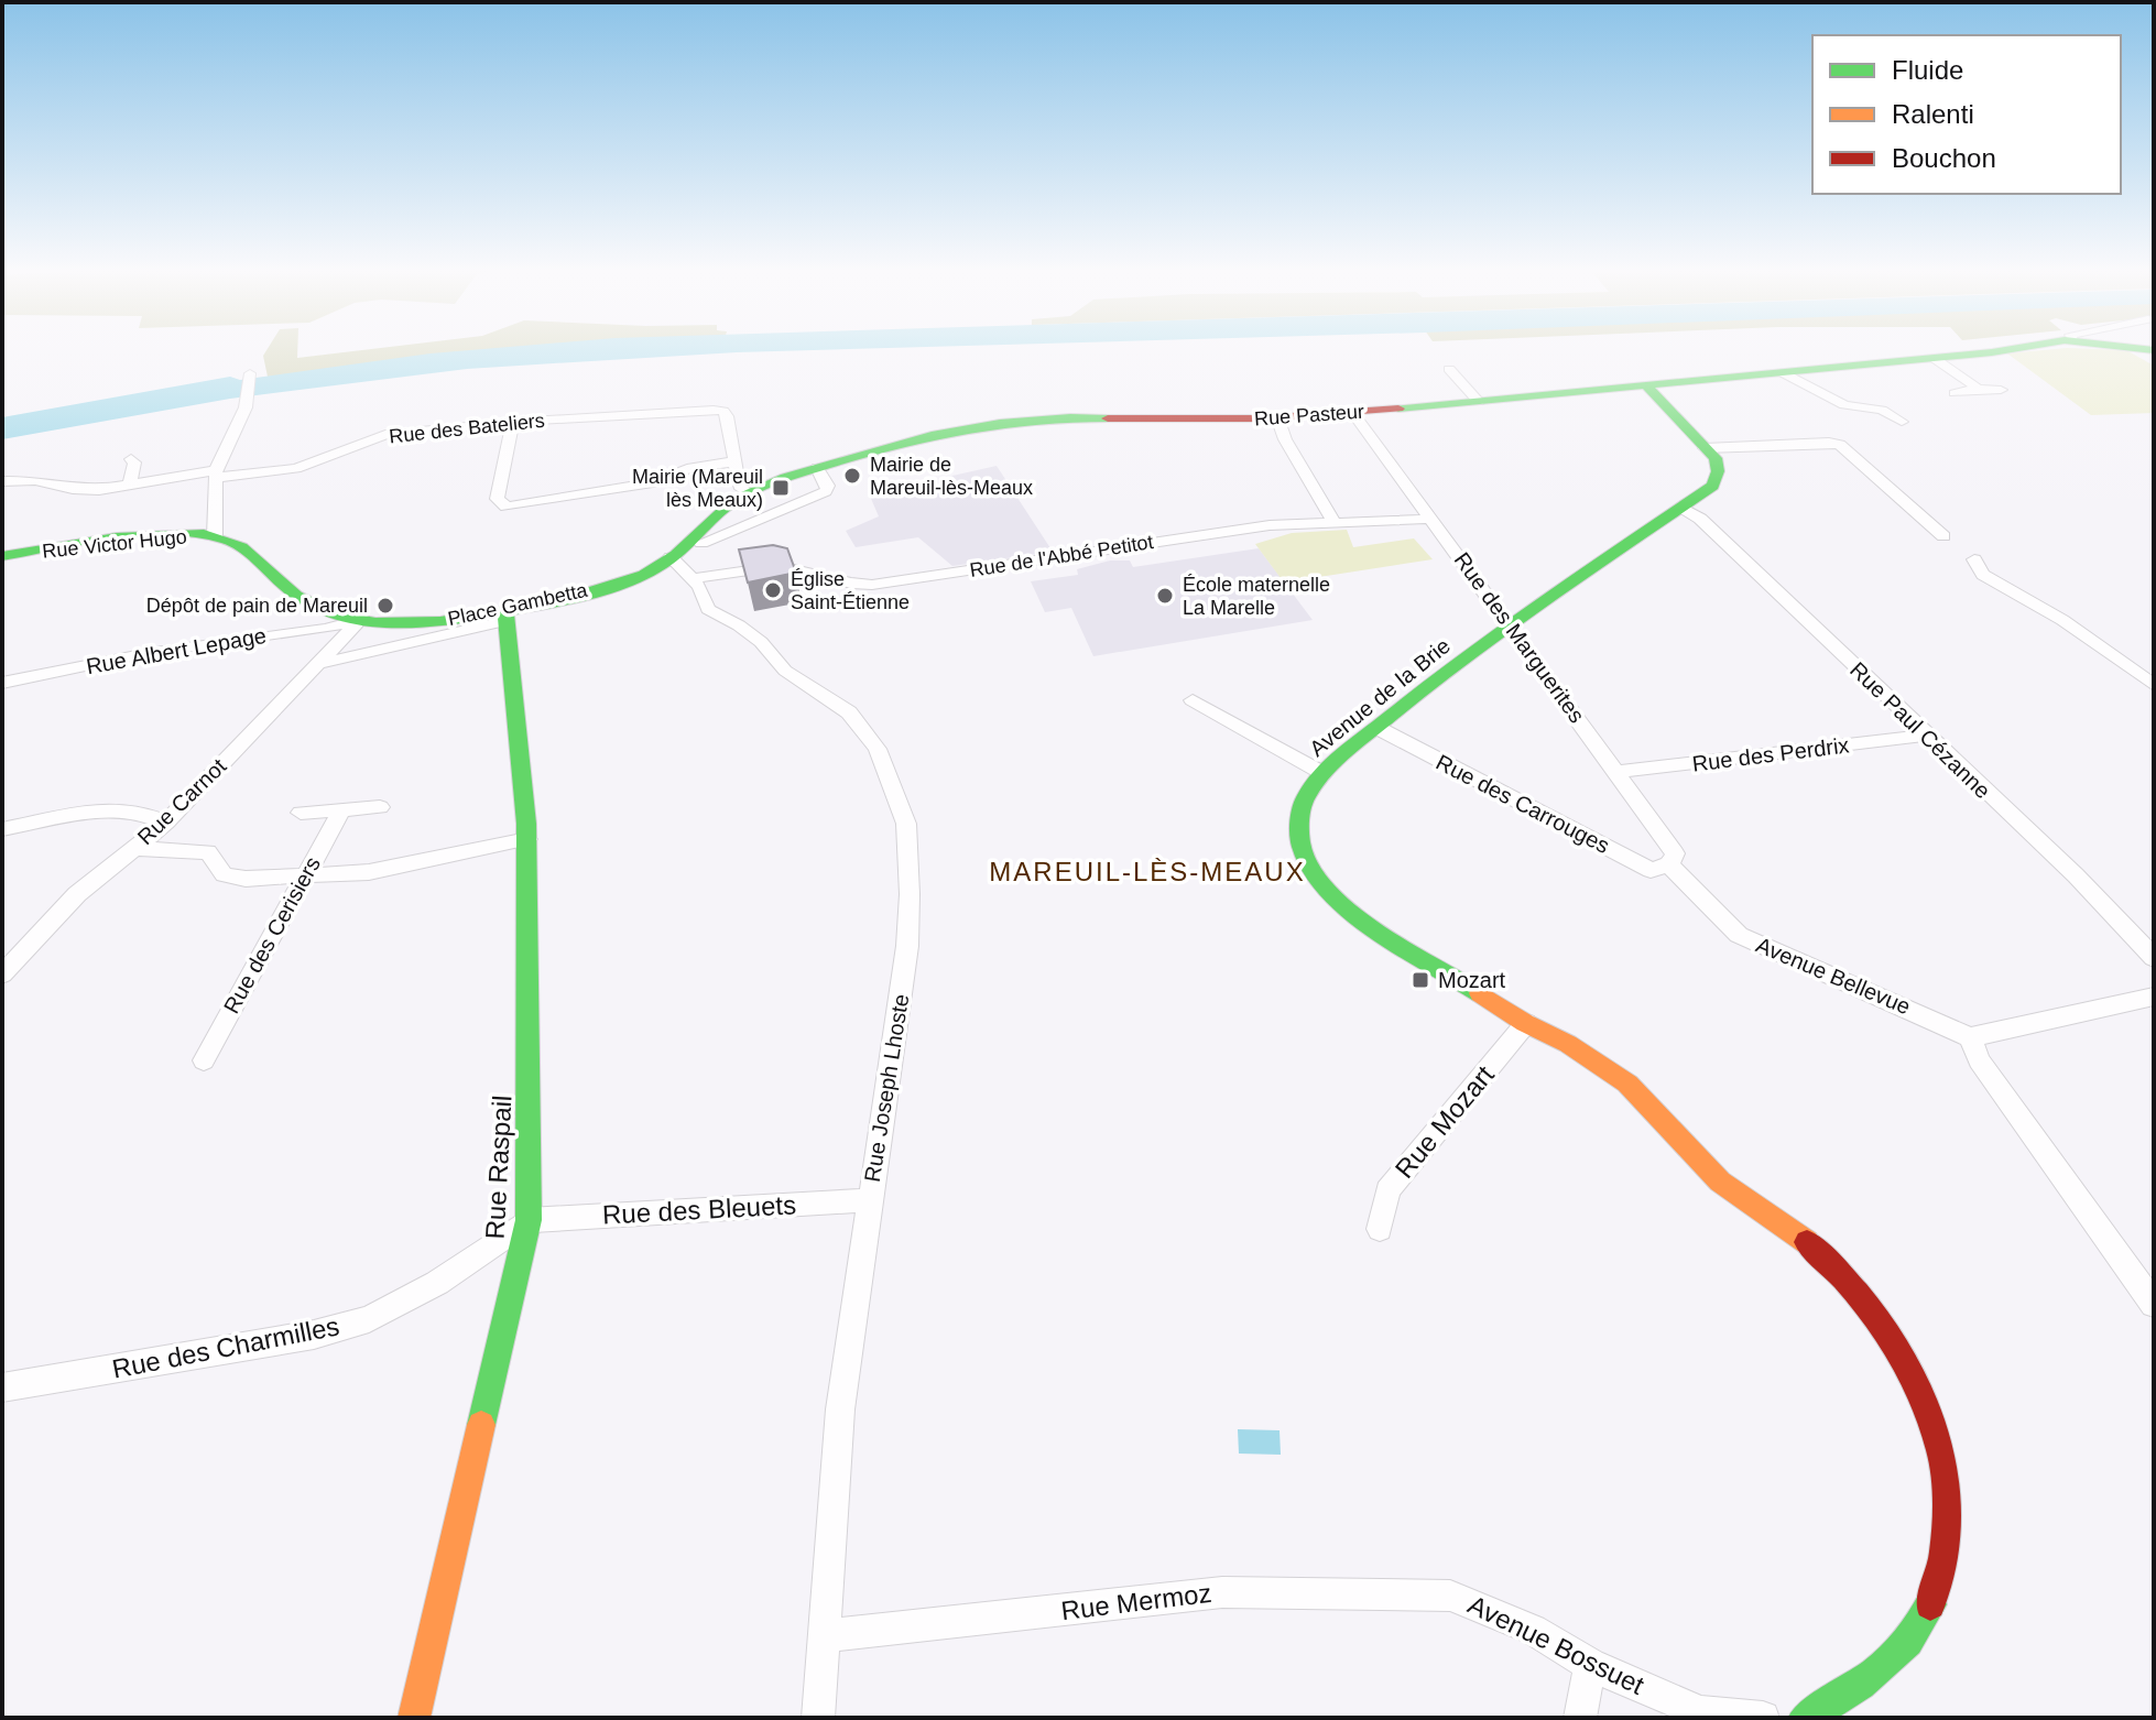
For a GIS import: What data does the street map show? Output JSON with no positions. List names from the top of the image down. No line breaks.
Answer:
{"streets":{"street":["Rue Pasteur","Rue des Bateliers","Rue Victor Hugo","Rue de l'Abbé Petitot","Place Gambetta","Rue des Marguerites","Rue Albert Lepage","Avenue de la Brie","Rue Paul Cézanne","Rue des Perdrix","Rue Carnot","Rue des Carrouges","Rue des Cerisiers","Avenue Bellevue","Rue Joseph Lhoste","Rue Mozart","Rue Raspail","Rue des Bleuets","Rue des Charmilles","Rue Mermoz","Avenue Bossuet"]},"crossings":[["Rue Pasteur","Place Gambetta"],["Rue Pasteur","Rue des Marguerites"],["Rue Victor Hugo","Place Gambetta"],["Rue Victor Hugo","Rue Albert Lepage"],["Rue Victor Hugo","Rue Carnot"],["Rue de l'Abbé Petitot","Rue des Marguerites"],["Rue de l'Abbé Petitot","Rue Joseph Lhoste"],["Place Gambetta","Rue Albert Lepage"],["Place Gambetta","Rue Carnot"],["Place Gambetta","Rue Joseph Lhoste"],["Place Gambetta","Rue Raspail"],["Rue des Marguerites","Avenue de la Brie"],["Rue des Marguerites","Rue des Perdrix"],["Rue des Marguerites","Rue des Carrouges"],["Rue des Marguerites","Avenue Bellevue"],["Rue Albert Lepage","Rue Carnot"],["Avenue de la Brie","Rue Paul Cézanne"],["Avenue de la Brie","Rue des Carrouges"],["Avenue de la Brie","Rue Mozart"],["Rue Paul Cézanne","Rue des Perdrix"],["Rue des Carrouges","Avenue Bellevue"],["Rue Joseph Lhoste","Rue des Bleuets"],["Rue Joseph Lhoste","Rue Mermoz"],["Rue Raspail","Rue des Bleuets"],["Rue Raspail","Rue des Charmilles"],["Rue des Bleuets","Rue des Charmilles"],["Rue Mermoz","Avenue Bossuet"]],"districts":["MAREUIL-LÈS-MEAUX"],"places":{"other":["Mairie de Mareuil-lès-Meaux","Église Saint-Étienne","École maternelle La Marelle","Dépôt de pain de Mareuil"],"transit":["Mairie (Mareuil lès Meaux)","Mozart"]},"legend":["Fluide","Ralenti","Bouchon"]}
